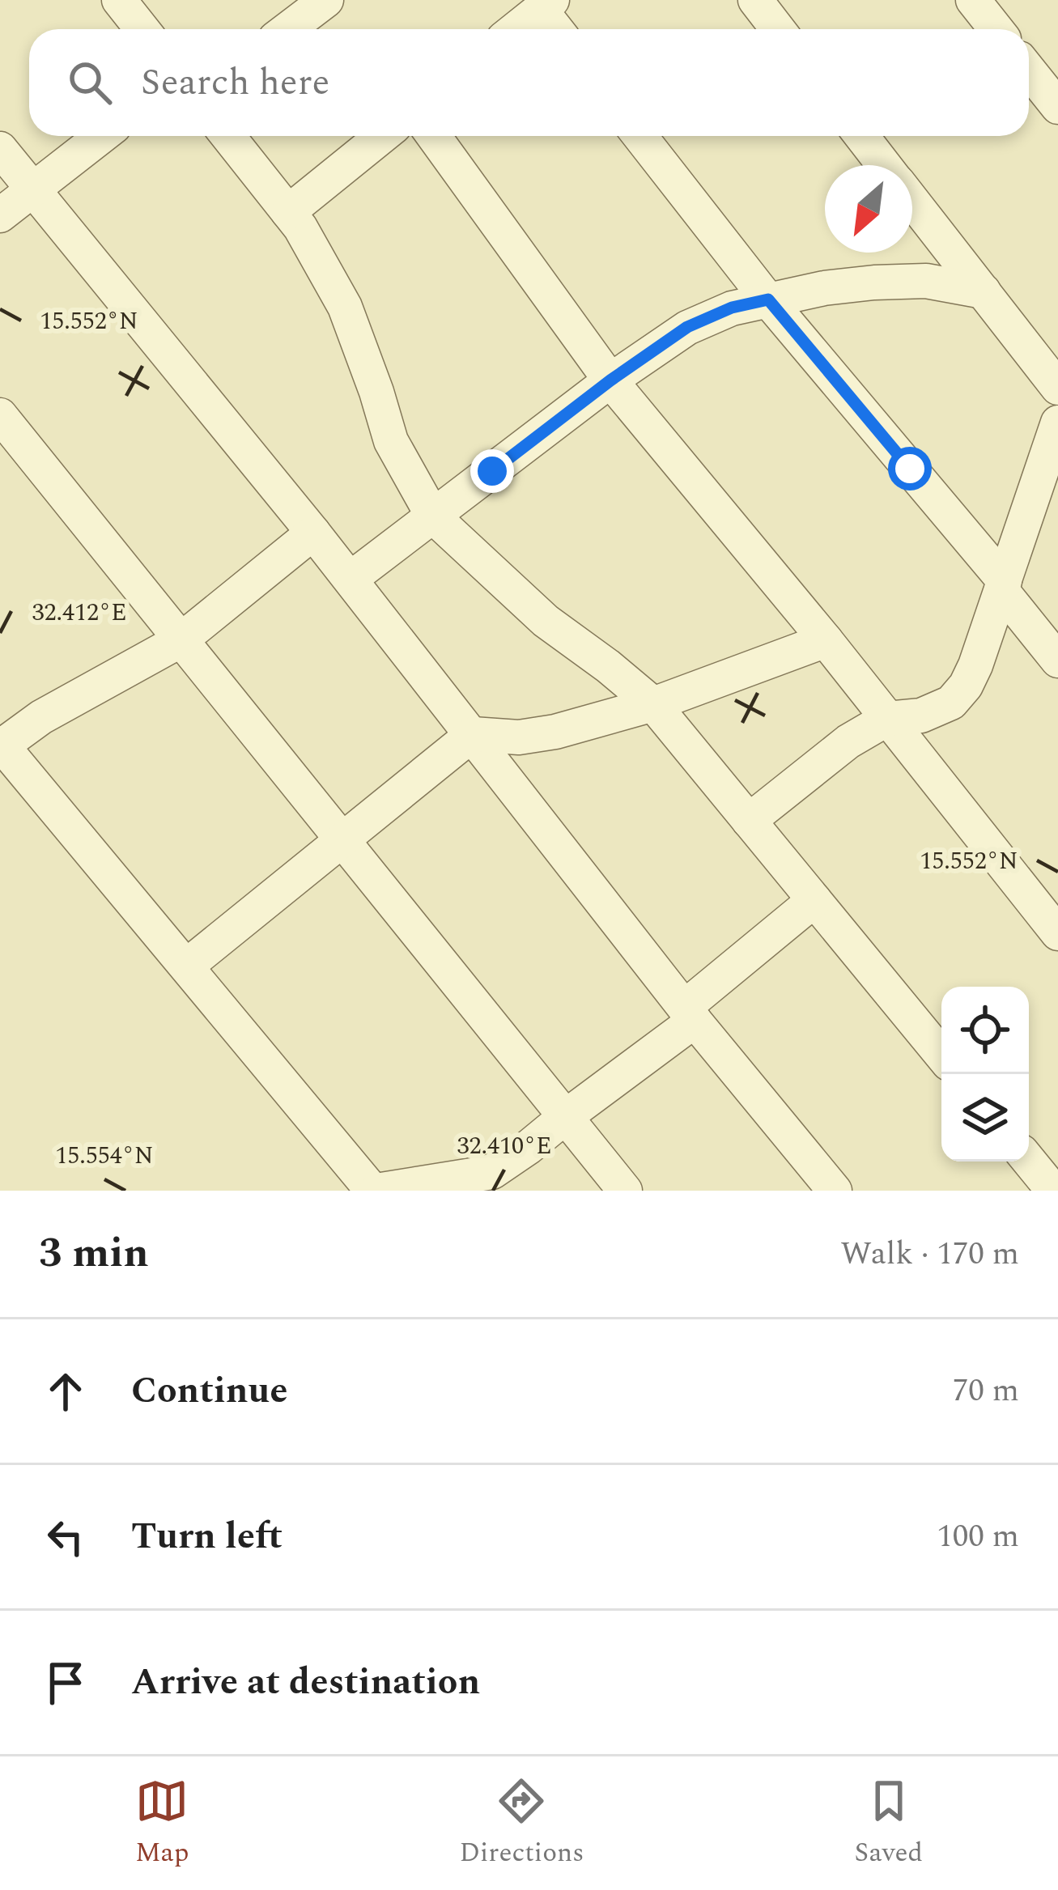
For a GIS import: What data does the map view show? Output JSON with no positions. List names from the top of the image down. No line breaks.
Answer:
{"north":"bottom left","page":{"search":"Search here","heading":["3 min","Walk · 170 m"],"list":[["Continue","70 m"],["Turn left","100 m"],"Arrive at destination"],"nav":["Map","Directions","Saved"]},"coordinates":["15.552°N","32.412°E","32.410°E","15.554°N"]}
